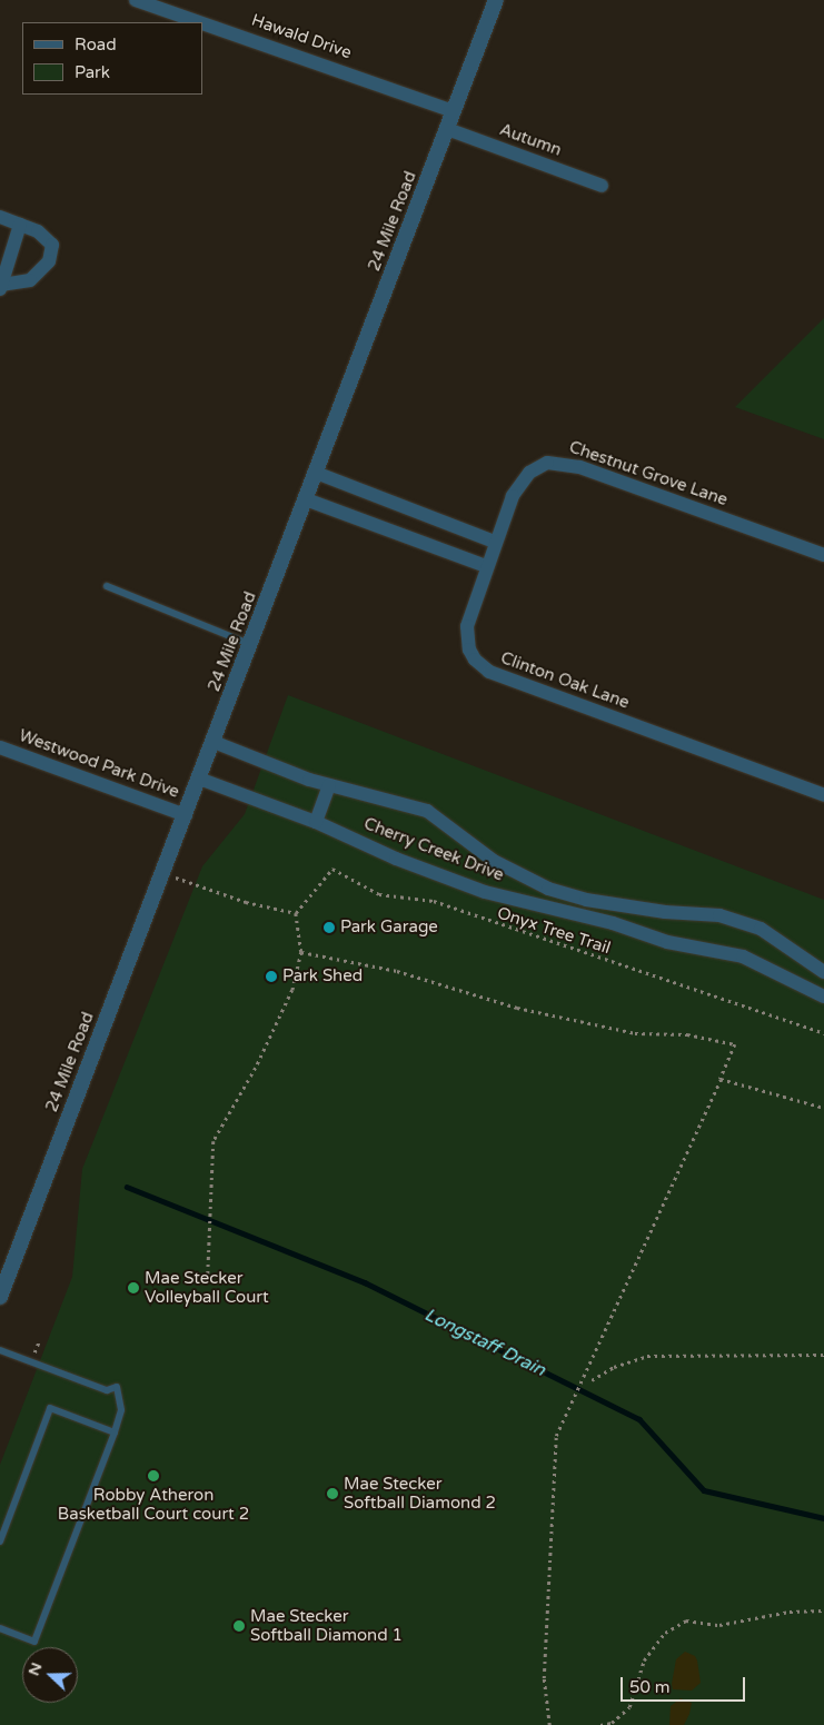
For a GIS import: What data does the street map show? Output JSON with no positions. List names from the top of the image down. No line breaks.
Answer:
{"streets":{"street":["Hawald Drive","Autumn","24 Mile Road","Chestnut Grove Lane","Clinton Oak Lane","Westwood Park Drive","Cherry Creek Drive"],"path":["Onyx Tree Trail"]},"crossings":[["Hawald Drive","24 Mile Road"],["Autumn","24 Mile Road"],["24 Mile Road","Westwood Park Drive"],["24 Mile Road","Cherry Creek Drive"],["Chestnut Grove Lane","Clinton Oak Lane"]],"water":["Longstaff Drain"],"places":["Park Garage","Park Shed","Mae Stecker Volleyball Court","Robby Atheron Basketball Court court 2","Mae Stecker Softball Diamond 2","Mae Stecker Softball Diamond 1"],"legend":["Road","Park"],"scale_bar":"50 m","north":"left"}
